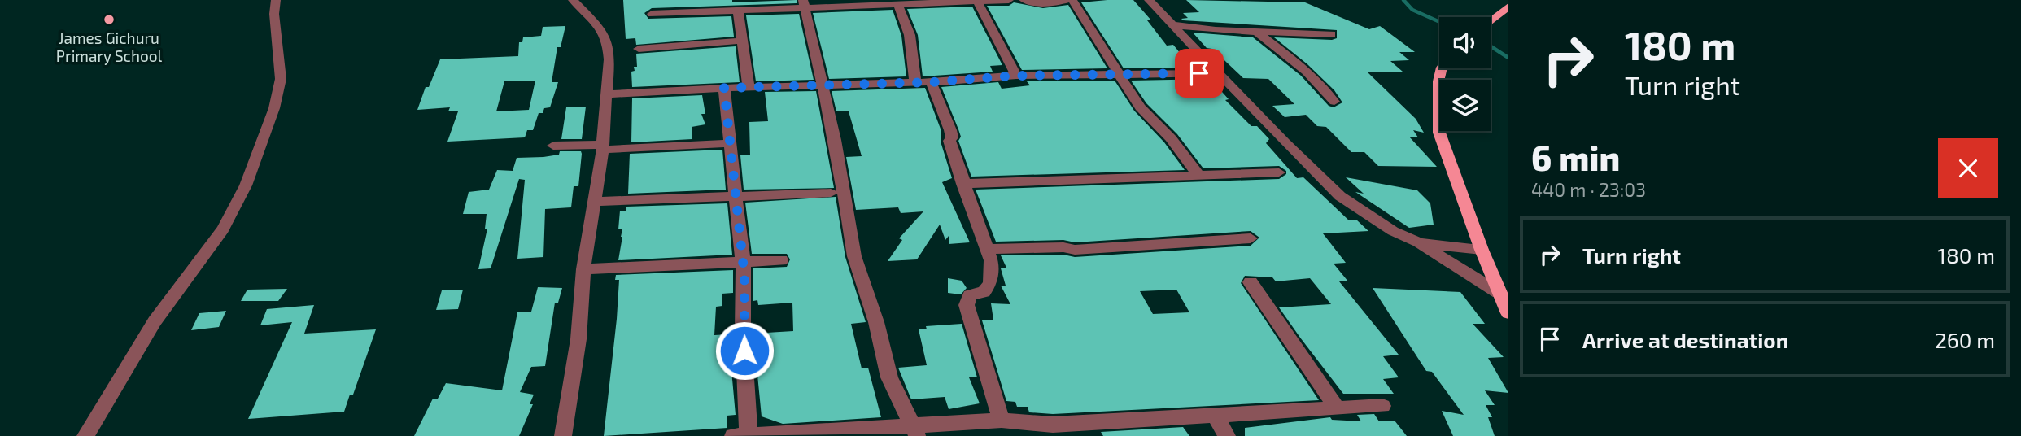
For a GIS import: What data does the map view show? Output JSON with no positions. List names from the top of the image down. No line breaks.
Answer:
{"places":["James Gichuru Primary School"],"page":{"turn":["180 m","Turn right"],"heading":["6 min","440 m · 23:03"],"list":[{"name":"Turn right","value":"180 m"},{"name":"Arrive at destination","value":"260 m"}]}}
